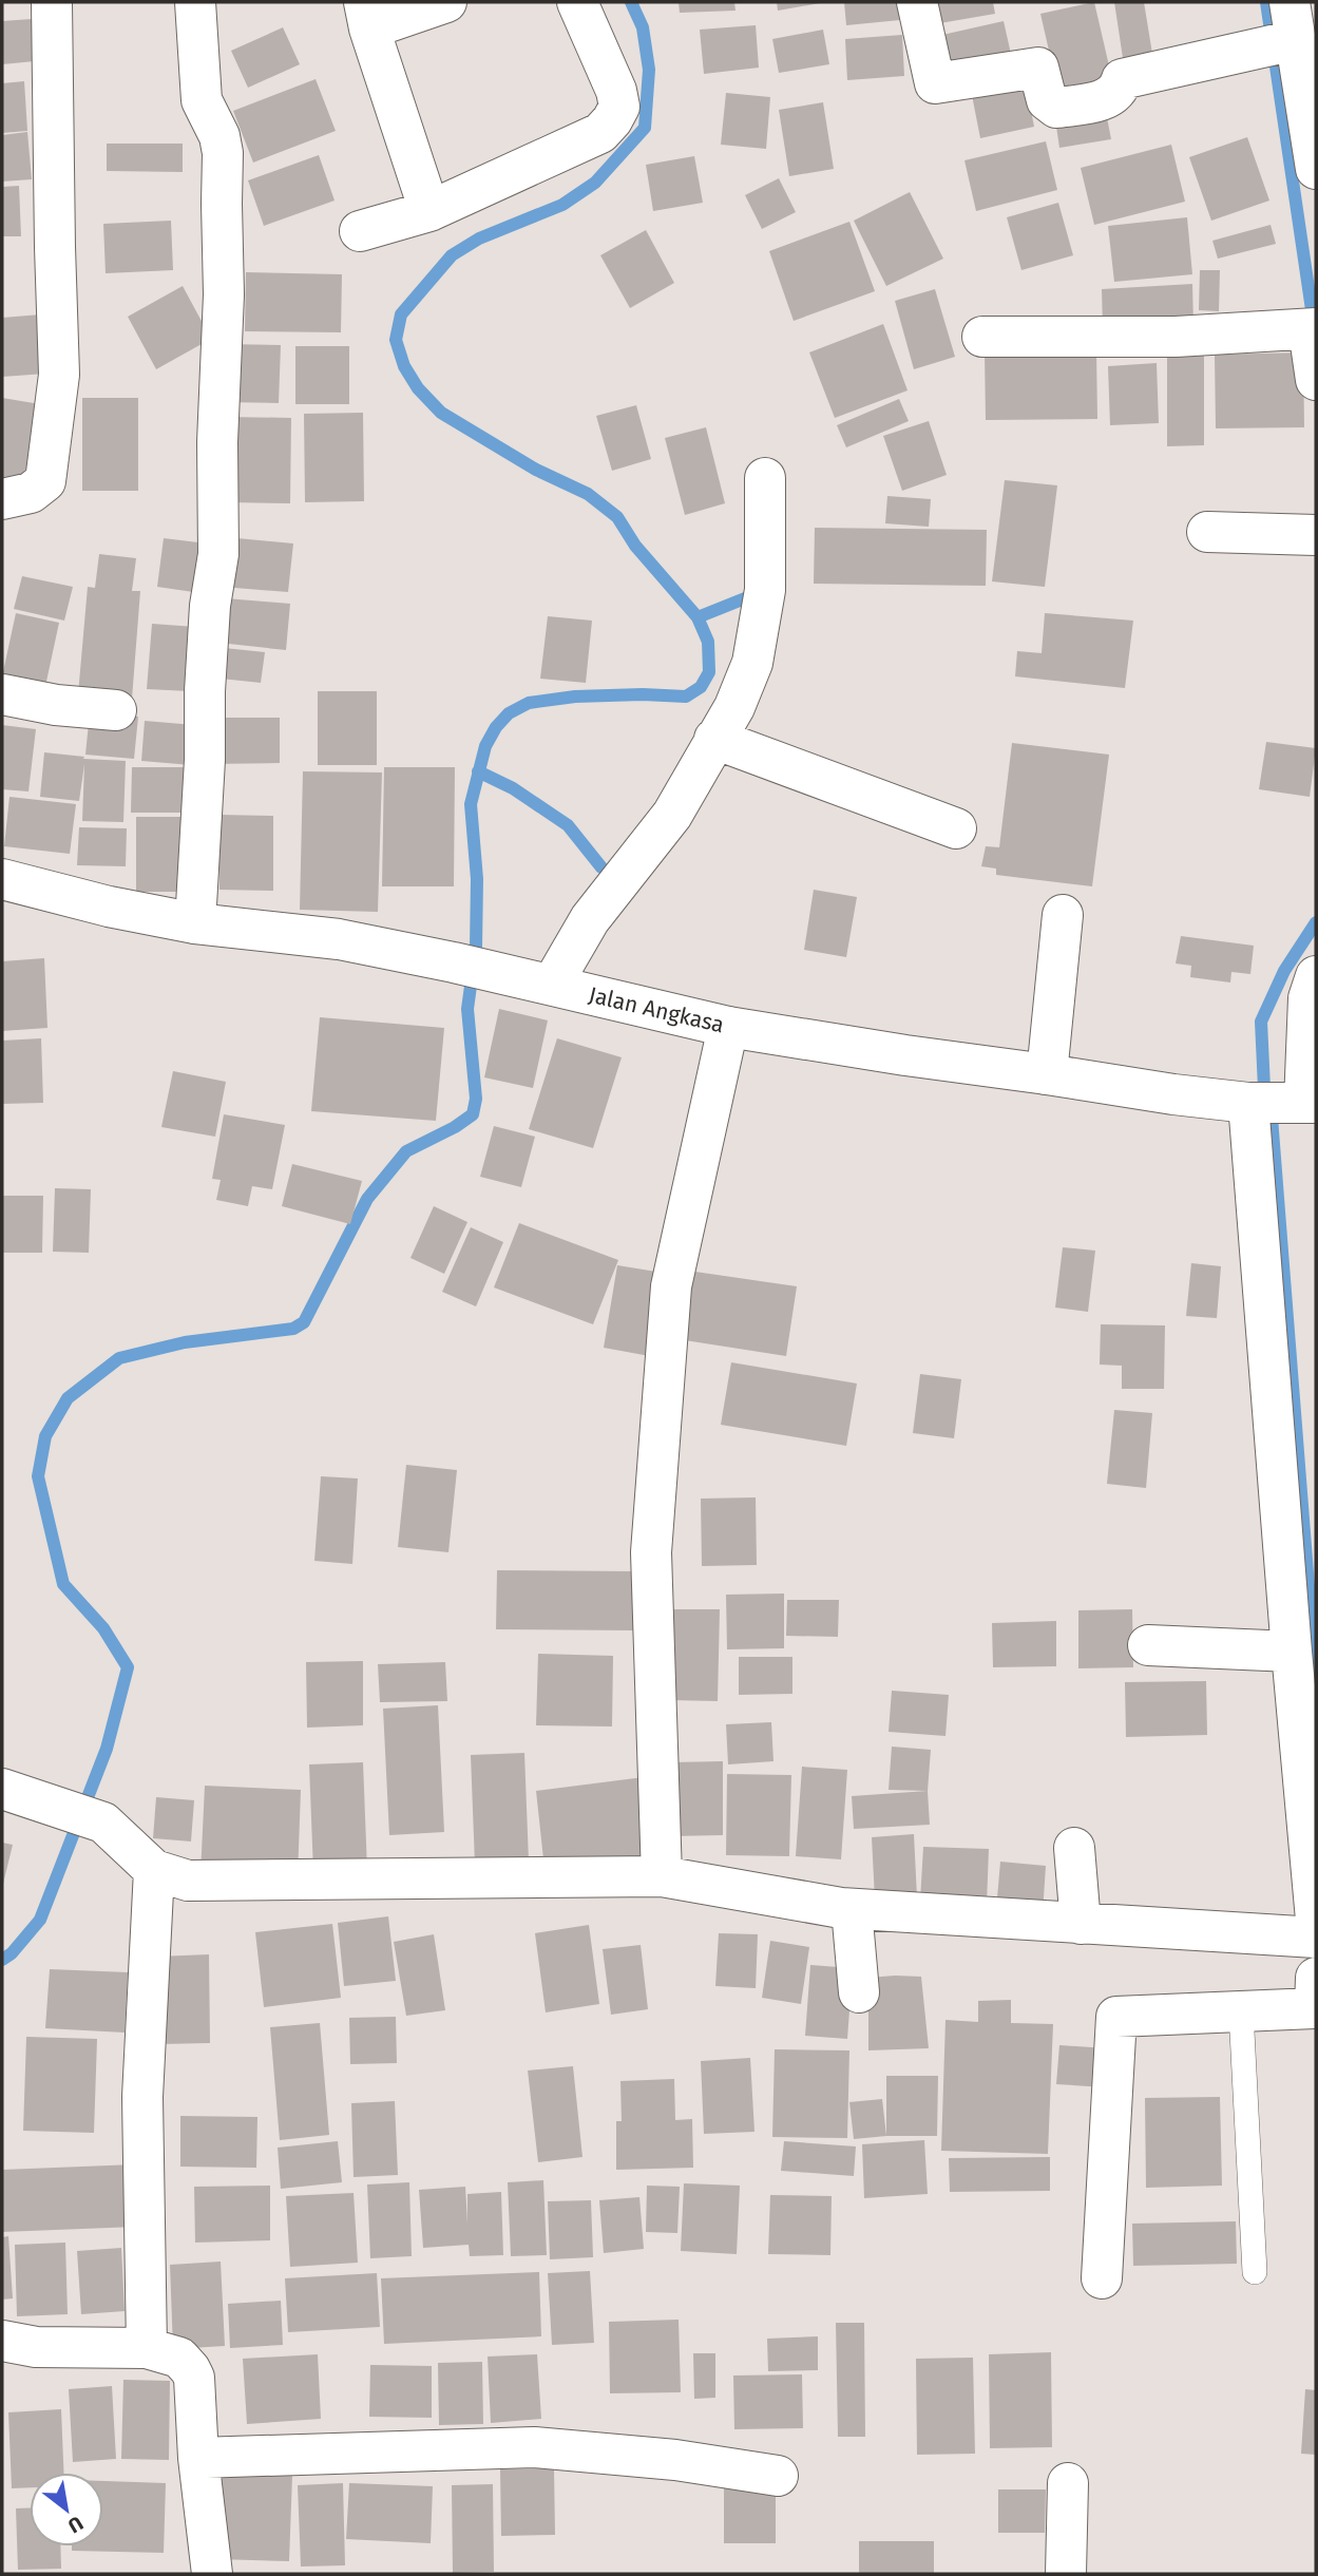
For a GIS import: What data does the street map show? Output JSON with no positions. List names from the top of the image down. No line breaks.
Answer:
{"streets":{"street":["Jalan Angkasa"]},"north":"bottom right"}
